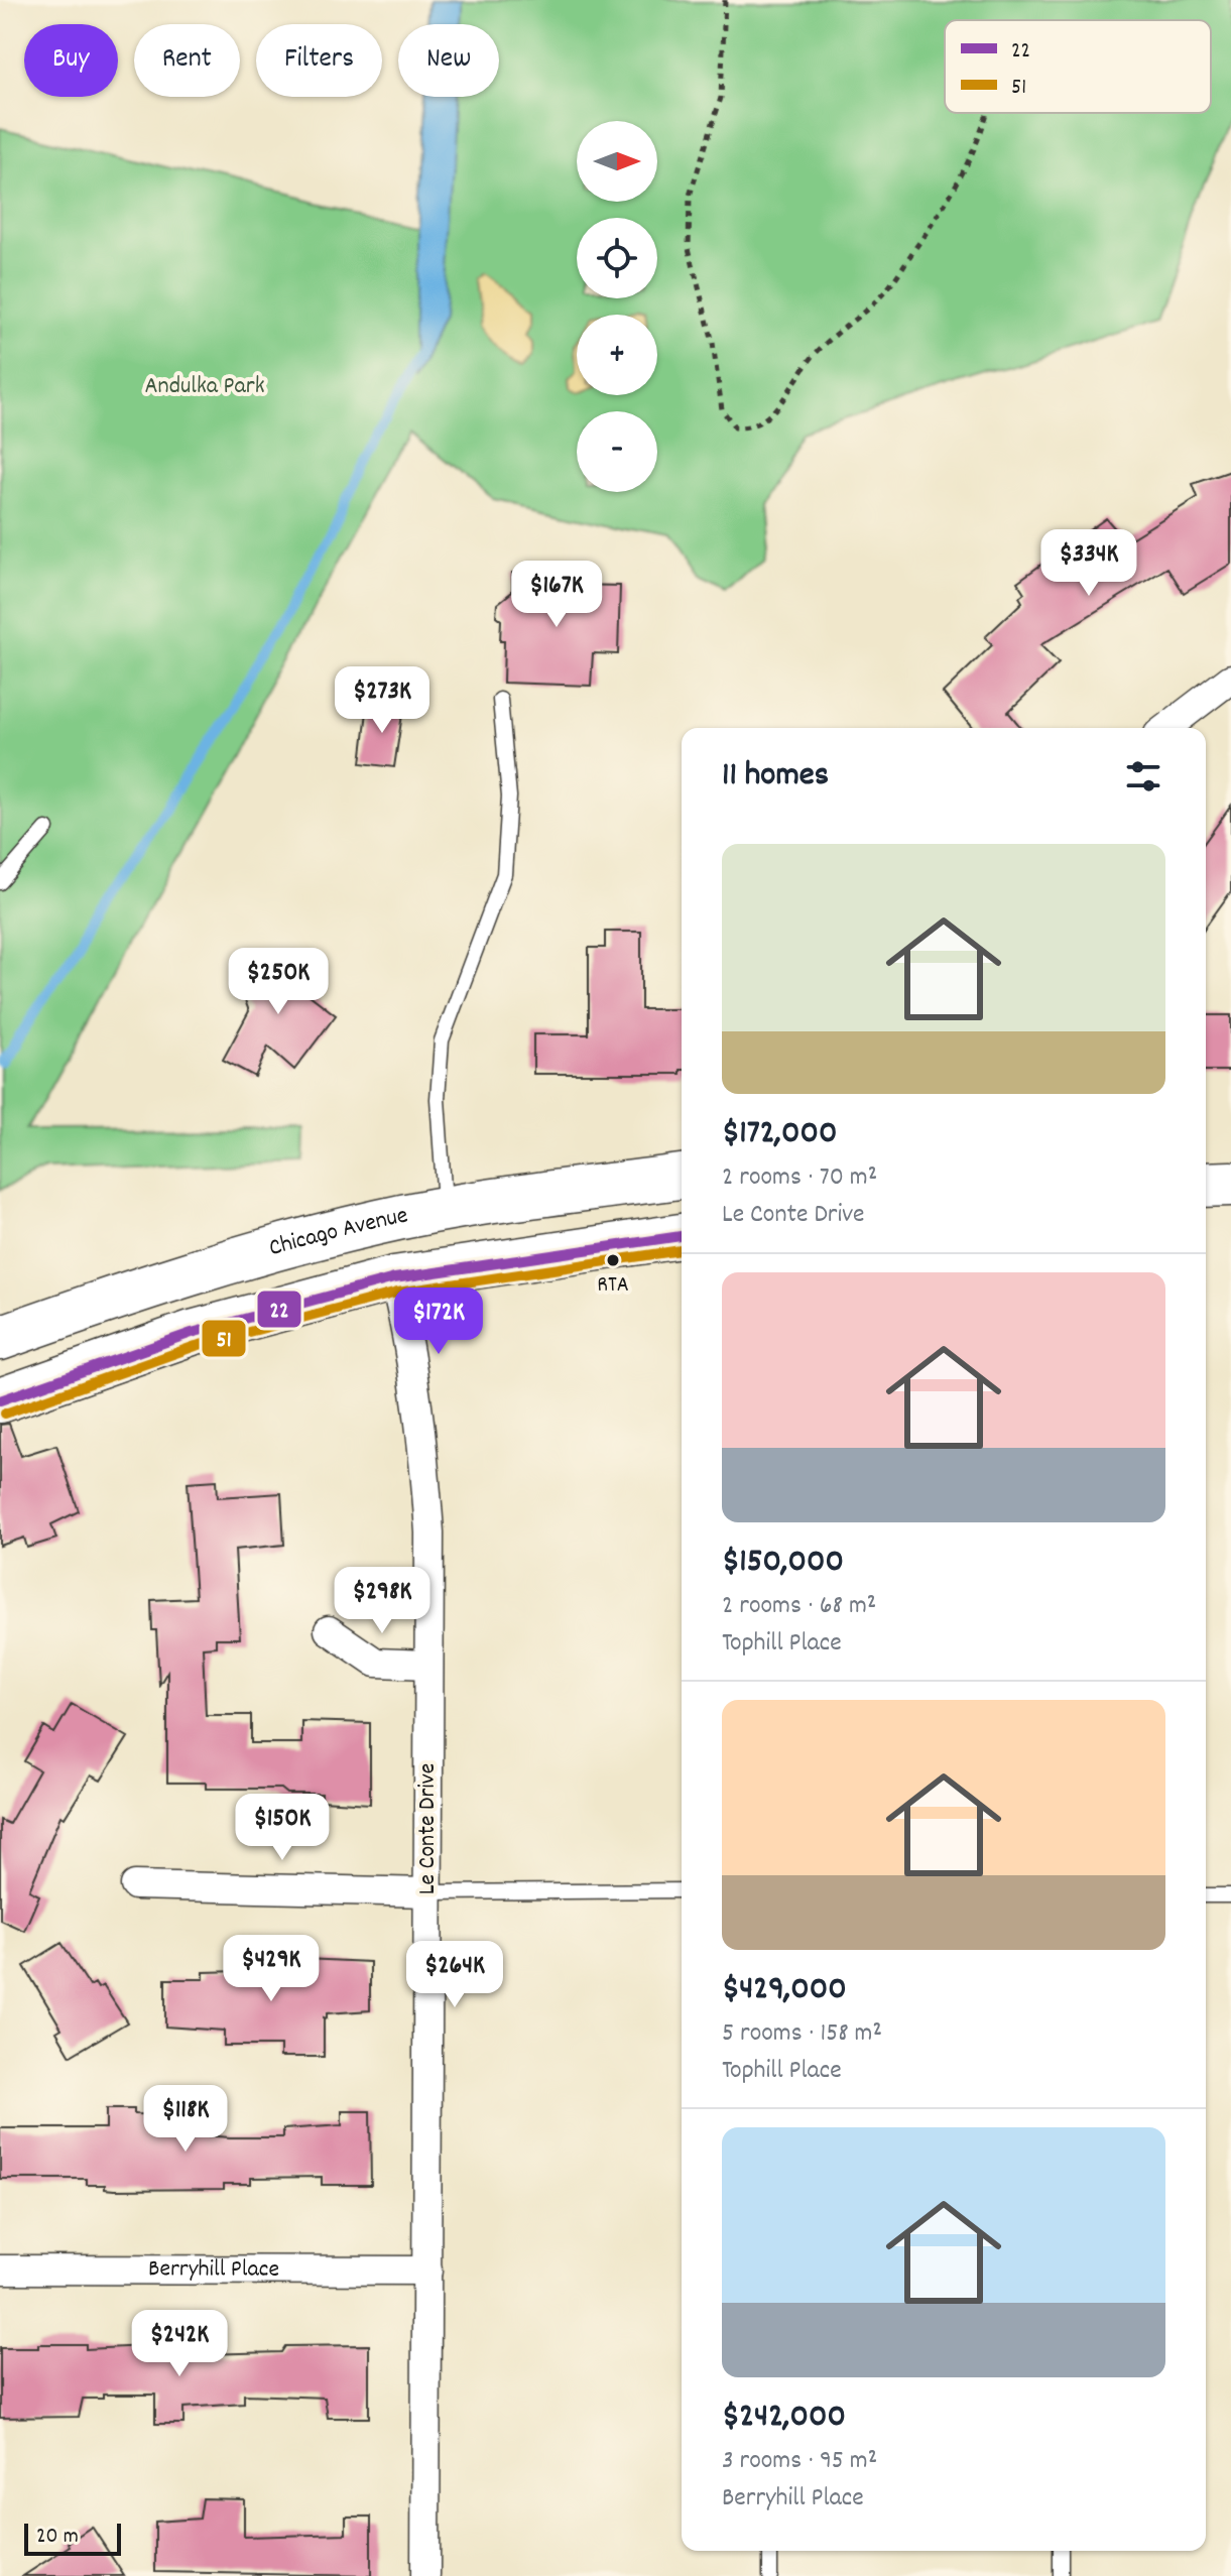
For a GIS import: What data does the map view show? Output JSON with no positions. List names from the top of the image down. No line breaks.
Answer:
{"streets":{"main road":["Chicago Avenue"],"street":["Le Conte Drive","Berryhill Place"]},"crossings":[["Le Conte Drive","Berryhill Place"]],"parks":["Andulka Park"],"places":["RTA"],"lines":["transit line 22","transit line 51"],"legend":["22","51"],"scale_bar":"20 m","north":"right","page":{"chip":["Buy","Rent","Filters","New"],"map_buttons":["+","−"],"price":["$334K","$167K","$273K","$250K","$172K","$298K","$150K","$429K","$264K","$118K","$242K"],"heading":"11 homes","list":[{"name":"$172,000","note":"2 rooms · 70 m² · Le Conte Drive"},{"name":"$150,000","note":"2 rooms · 68 m² · Tophill Place"},{"name":"$429,000","note":"5 rooms · 158 m² · Tophill Place"},{"name":"$242,000","note":"3 rooms · 95 m² · Berryhill Place"}],"scale":"20 m"}}
